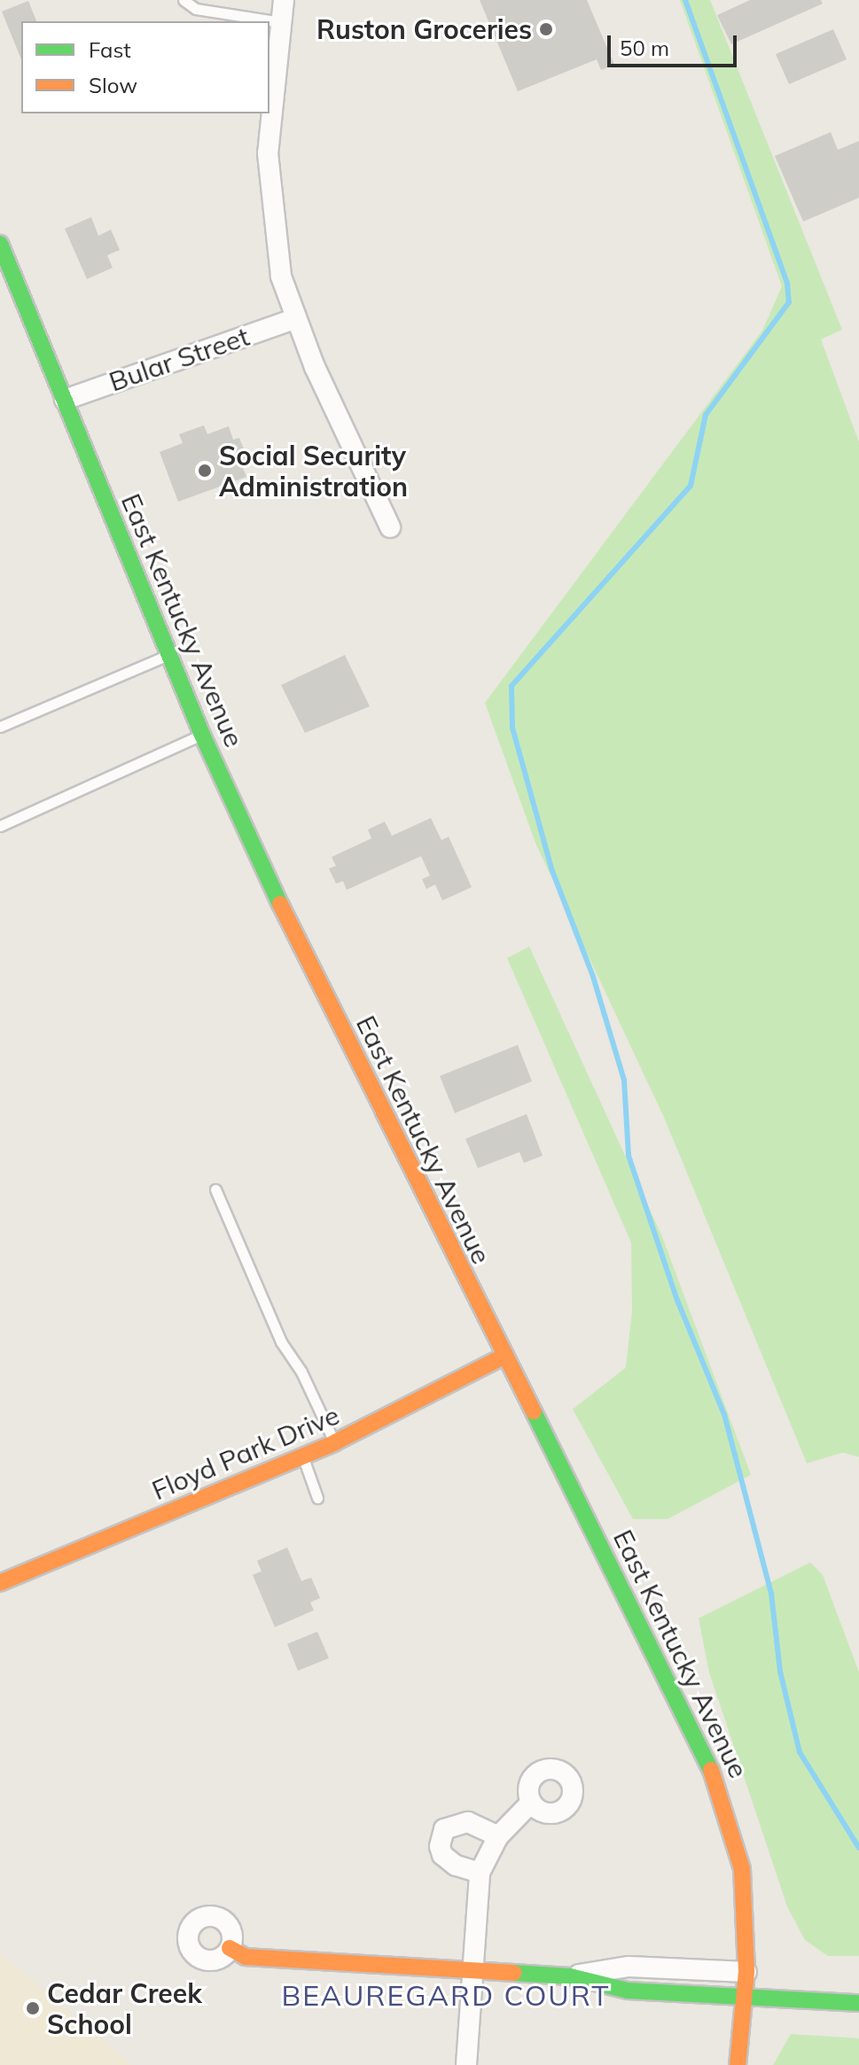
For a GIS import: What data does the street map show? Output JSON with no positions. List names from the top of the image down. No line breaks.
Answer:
{"streets":{"street":["Bular Street","East Kentucky Avenue","Floyd Park Drive"]},"crossings":[["Bular Street","East Kentucky Avenue"],["East Kentucky Avenue","Floyd Park Drive"]],"districts":["BEAUREGARD COURT"],"places":["Ruston Groceries","Social Security Administration","Cedar Creek School"],"legend":["Fast","Slow"],"scale_bar":"50 m"}
